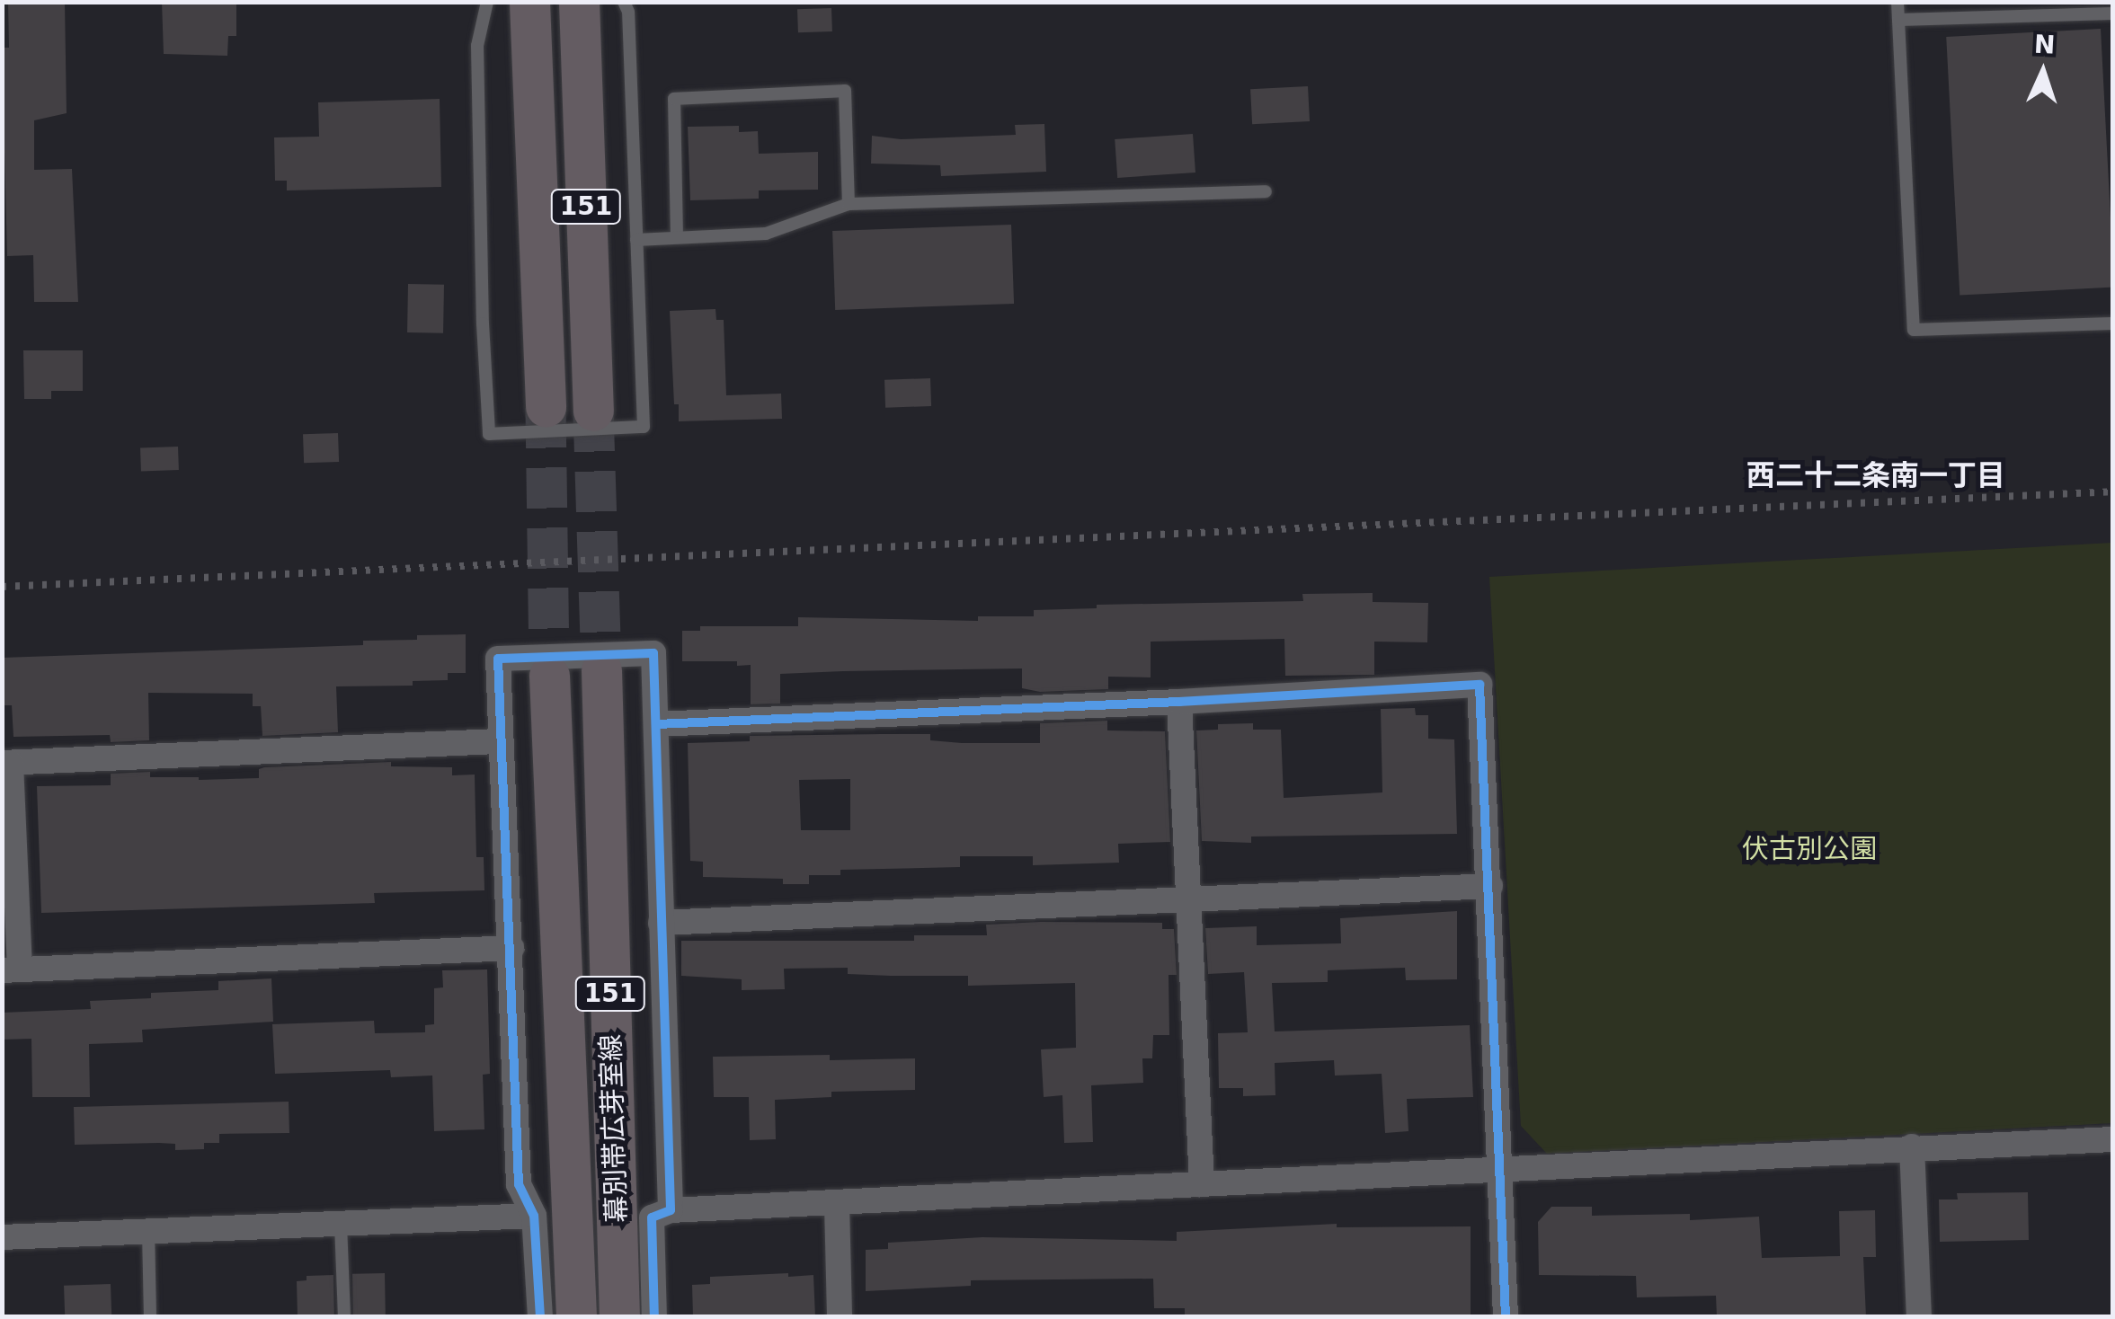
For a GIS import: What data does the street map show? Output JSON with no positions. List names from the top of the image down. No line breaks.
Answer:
{"streets":{"main road":["151","幕別帯広芽室線"]},"districts":["西二十二条南一丁目"],"parks":["伏古別公園"],"north":"top"}
